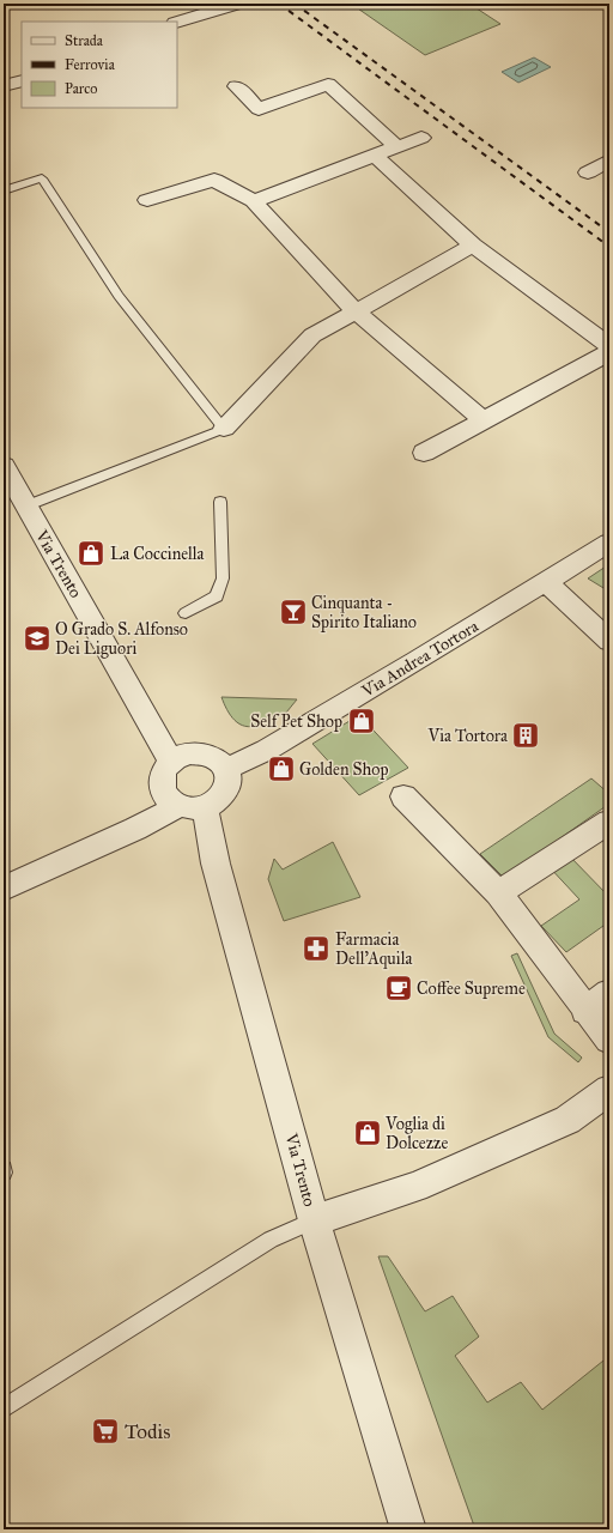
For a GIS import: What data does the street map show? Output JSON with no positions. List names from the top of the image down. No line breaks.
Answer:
{"streets":{"street":["Via Trento","Via Andrea Tortora"]},"crossings":[["Via Trento","Via Andrea Tortora"]],"places":{"shop":["La Coccinella","Self Pet Shop","Golden Shop","Voglia di Dolcezze"],"bar":["Cinquanta - Spirito Italiano"],"school or university":["O Grado S. Alfonso Dei Liguori"],"building":["Via Tortora"],"pharmacy":["Farmacia Dell'Aquila"],"cafe":["Coffee Supreme"],"supermarket":["Todis"]},"legend":["Strada","Ferrovia","Parco"]}
